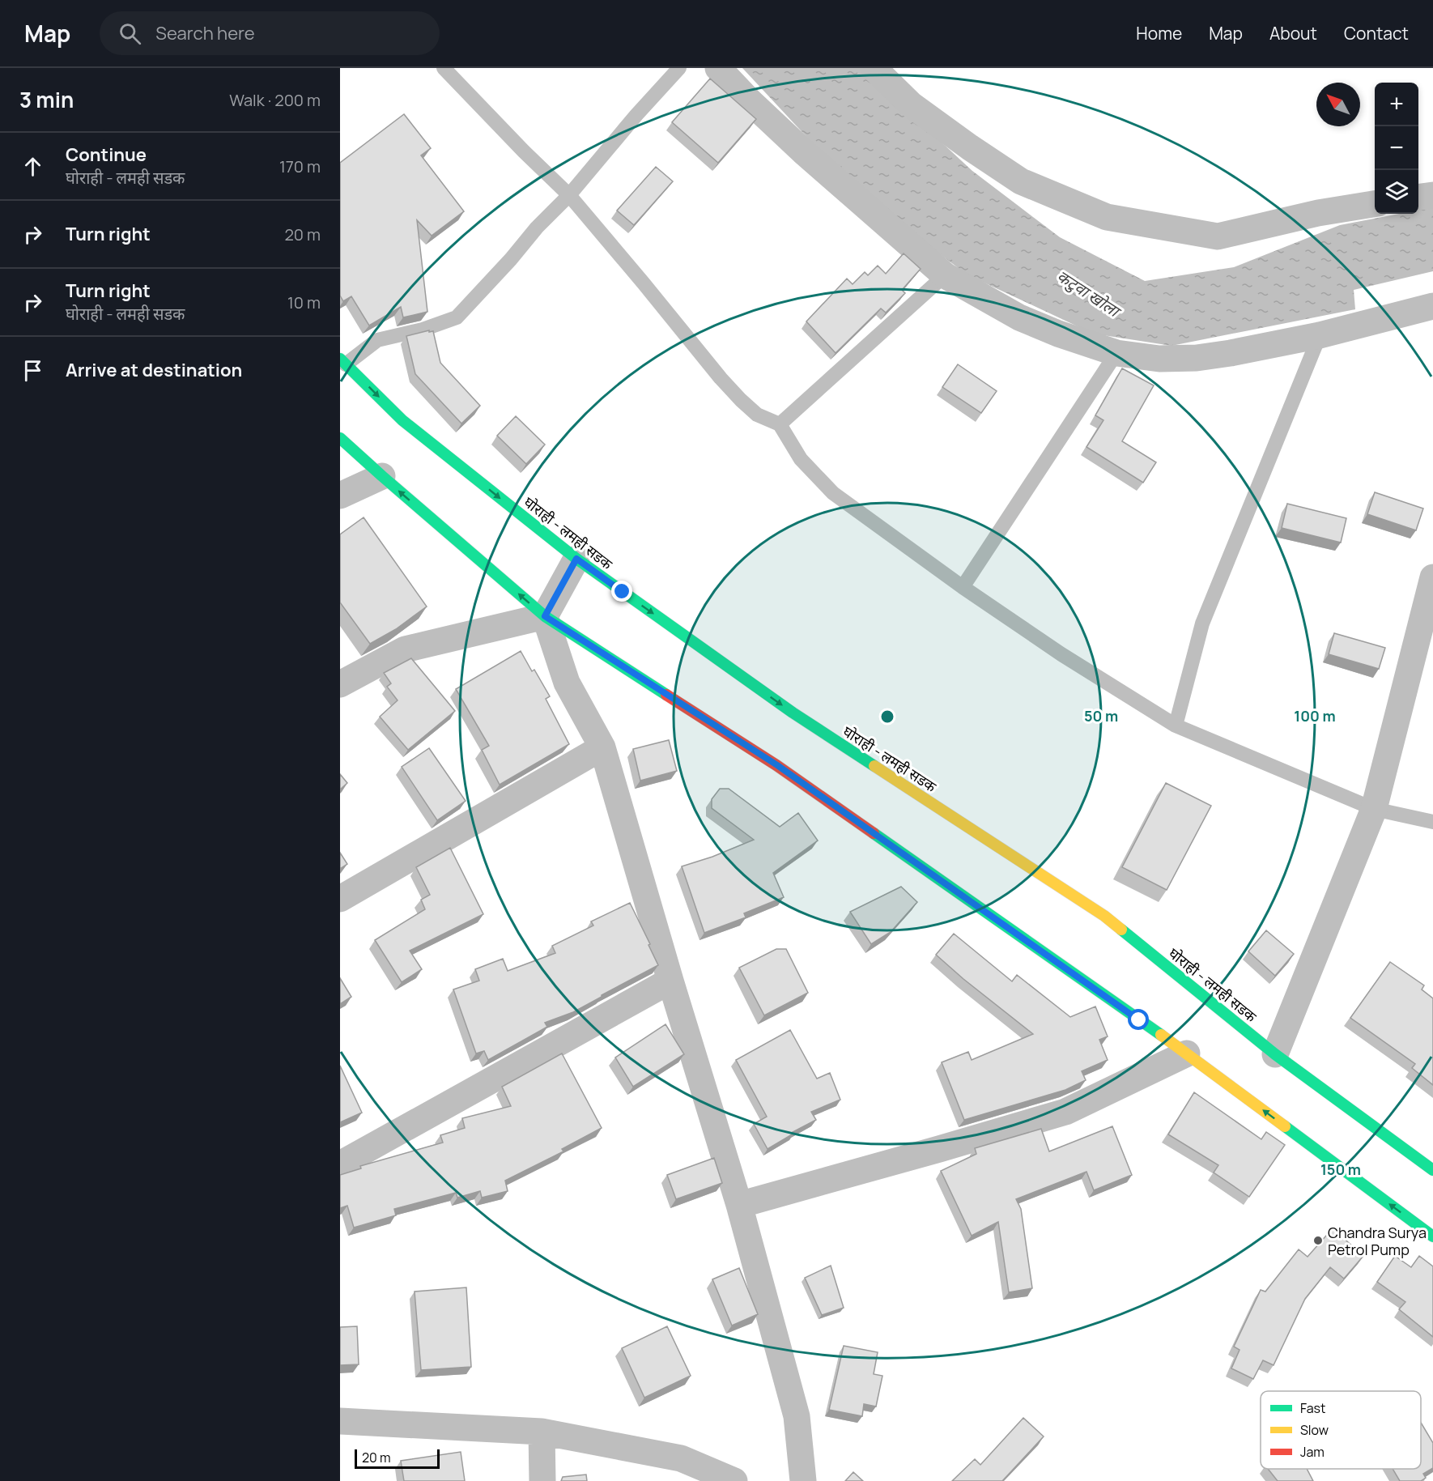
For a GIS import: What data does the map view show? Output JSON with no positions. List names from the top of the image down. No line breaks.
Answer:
{"streets":{"main road":["घोराही - लमही सडक"]},"water":["कटुवा खोला"],"places":["Chandra Surya Petrol Pump"],"legend":["Fast","Slow","Jam"],"scale_bar":"20 m","north":"top left","page":{"header":"Map","search":"Search here","nav":["Home","Map","About","Contact"],"heading":["3 min","Walk · 200 m"],"map_buttons":["+","−"],"list":[["Continue","घोराही - लमही सडक","170 m"],["Turn right","20 m"],["Turn right","घोराही - लमही सडक","10 m"],"Arrive at destination"],"scale":"20 m"},"rings":["50 m","100 m","150 m"]}
